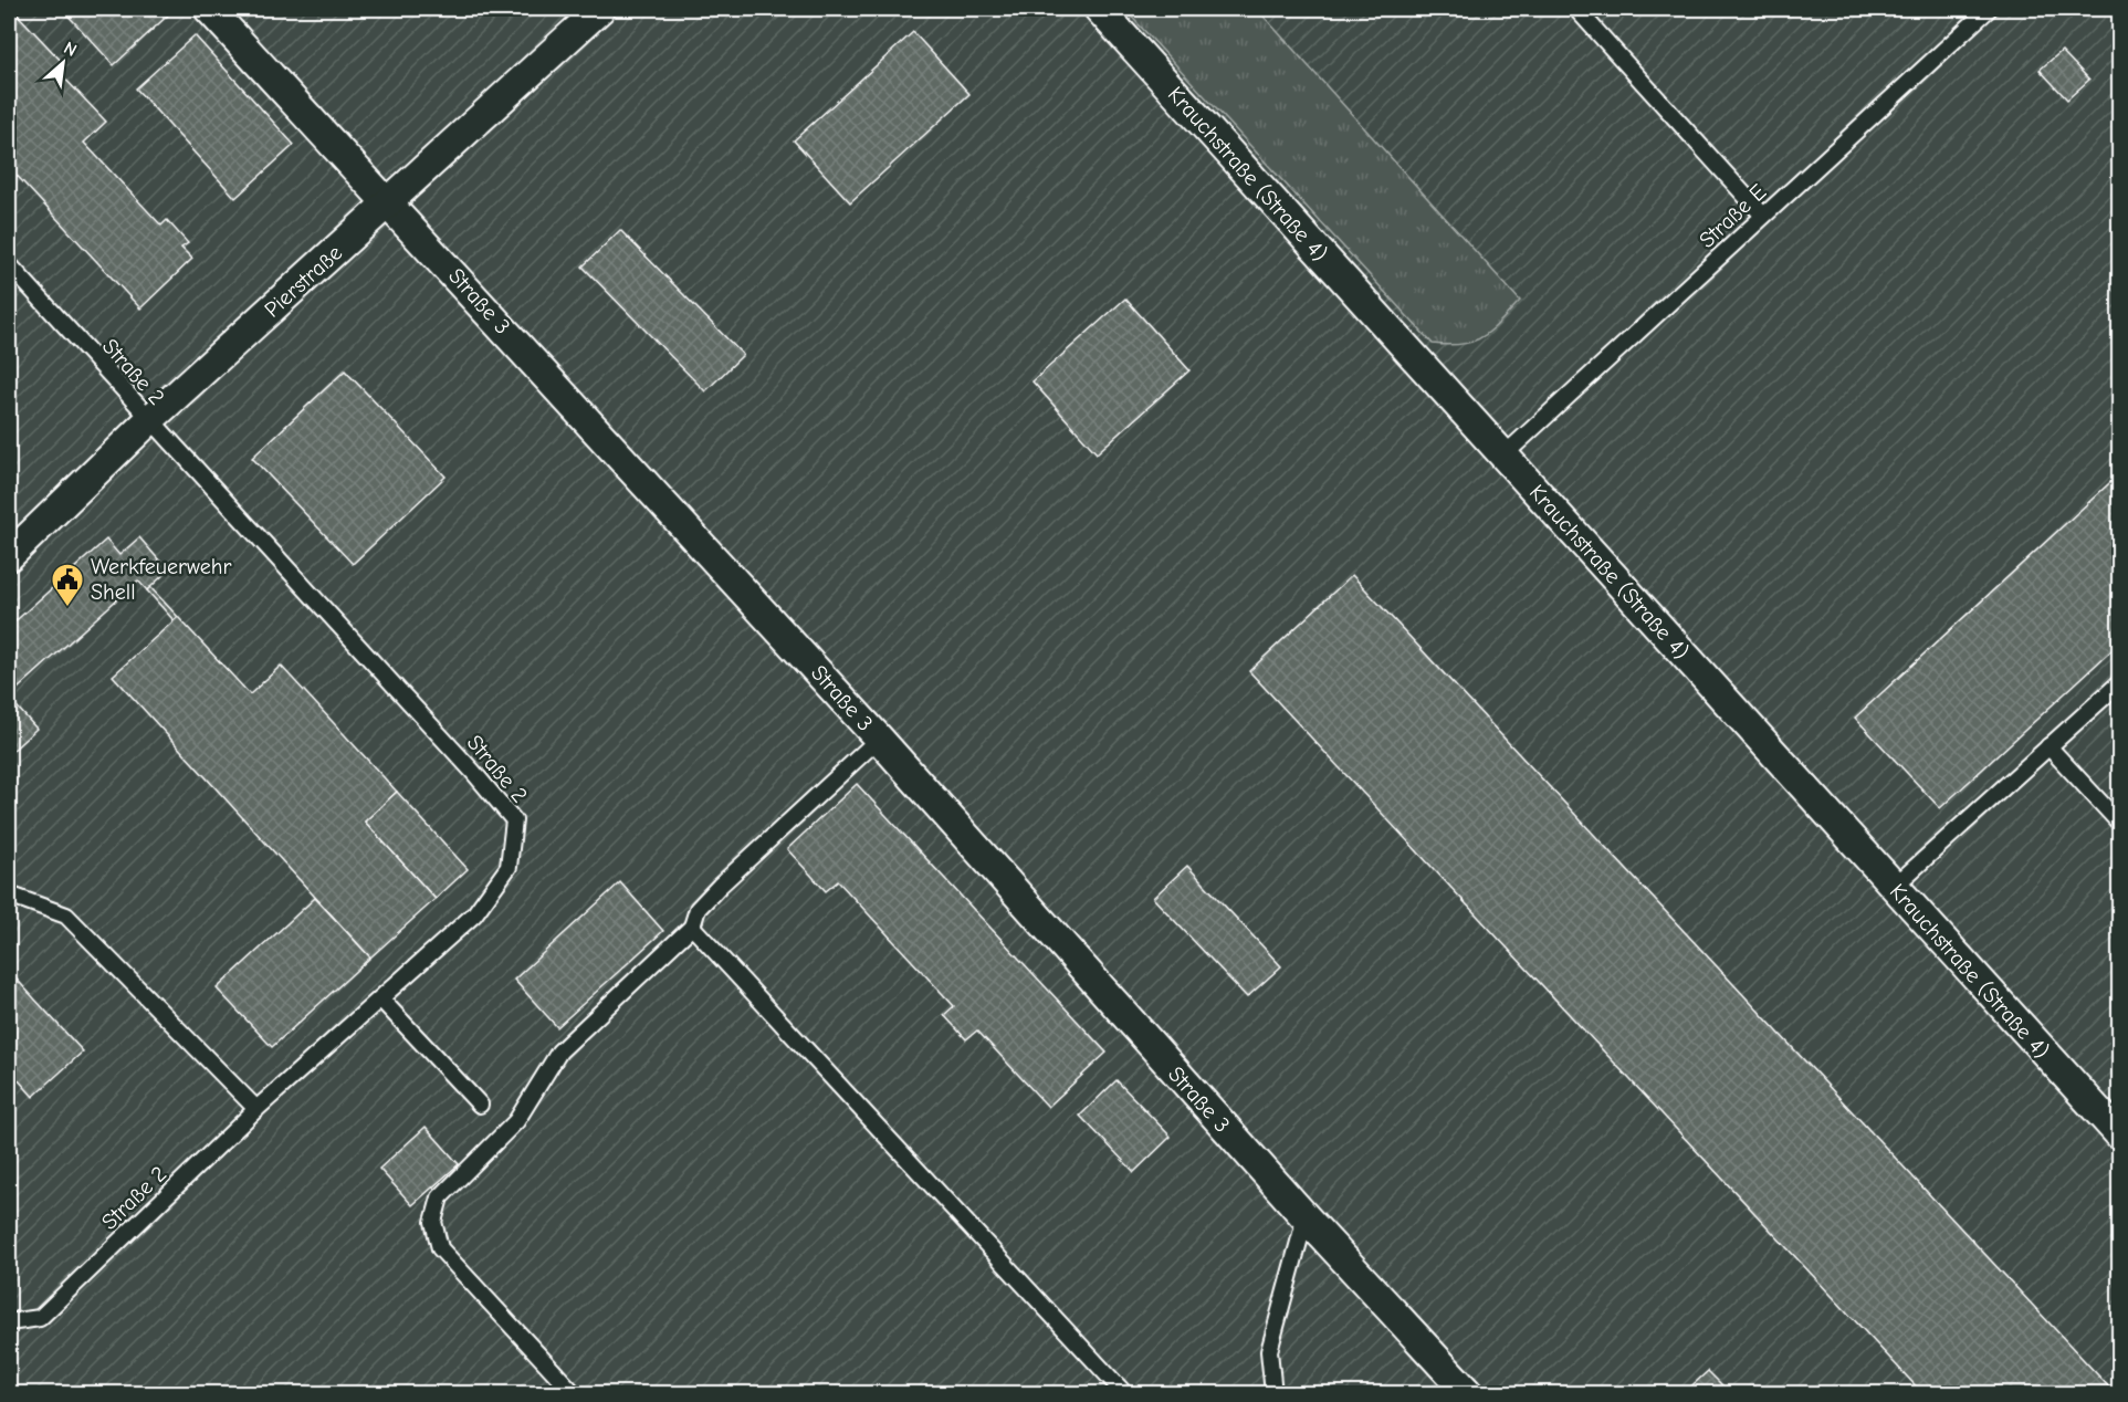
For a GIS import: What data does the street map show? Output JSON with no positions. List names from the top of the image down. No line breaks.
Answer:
{"streets":{"street":["Krauchstraße (Straße 4)","Pierstraße","Straße 3"],"lane":["Straße E","Straße 2"]},"crossings":[["Krauchstraße (Straße 4)","Straße E"],["Pierstraße","Straße 3"],["Pierstraße","Straße 2"]],"places":{"public building":["Werkfeuerwehr Shell"]},"north":"top right"}
